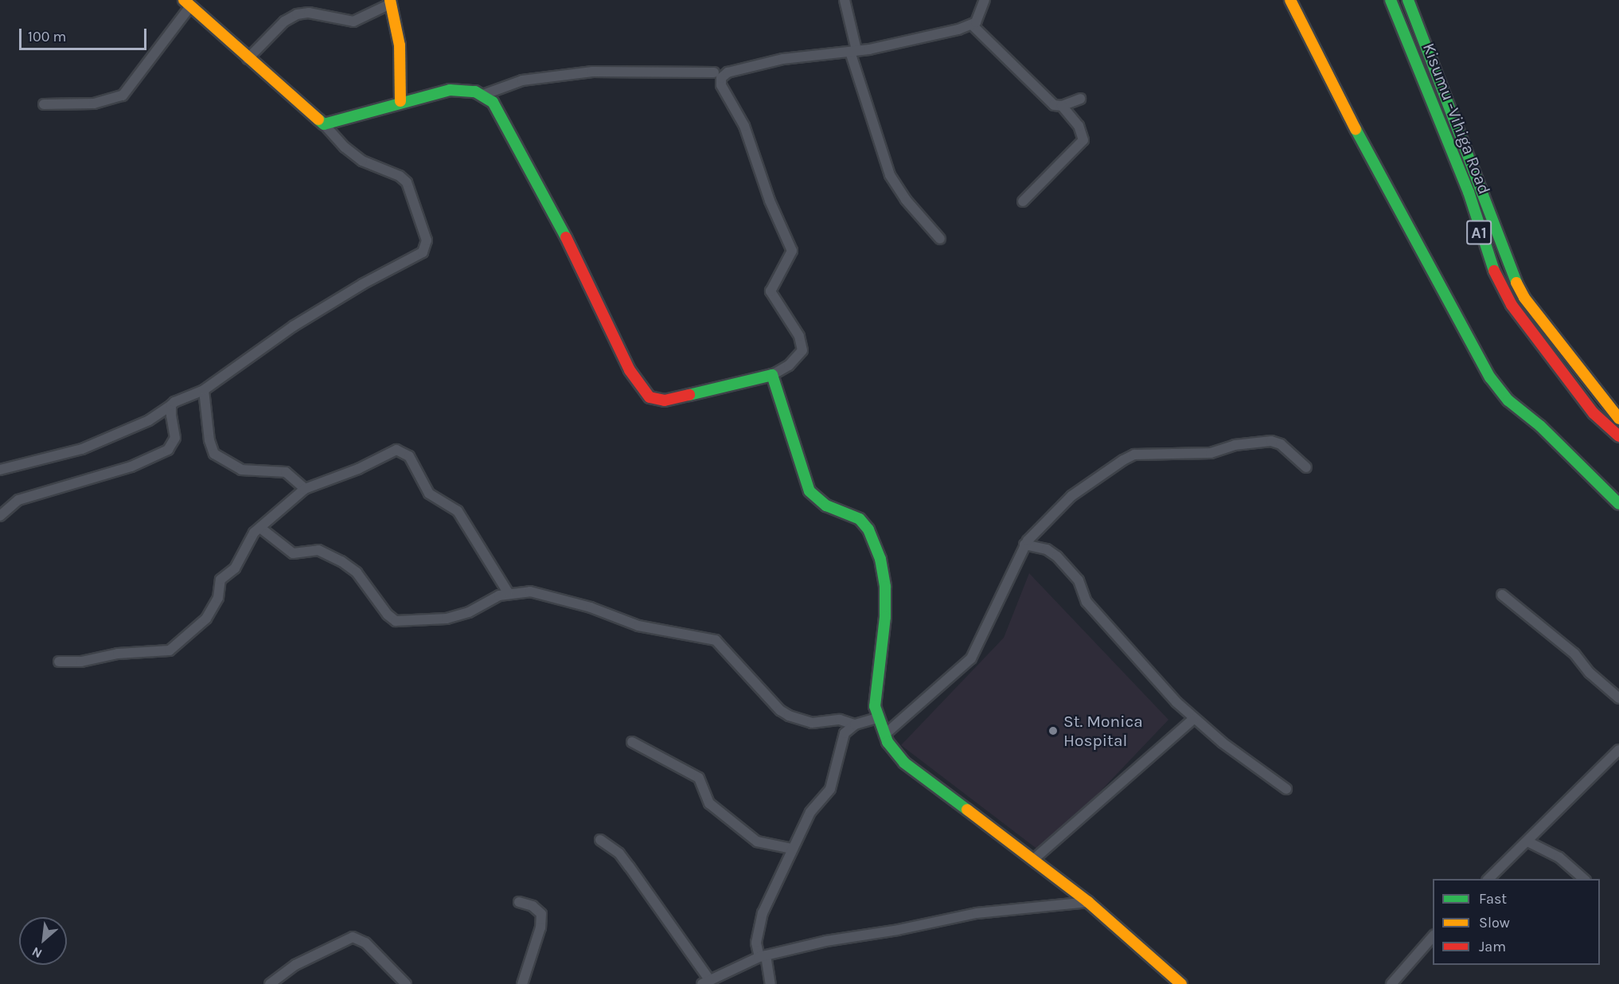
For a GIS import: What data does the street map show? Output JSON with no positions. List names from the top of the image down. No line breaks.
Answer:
{"streets":{"main road":["Kisumu -Vihiga Road","A1"]},"places":["St. Monica Hospital"],"legend":["Fast","Slow","Jam"],"scale_bar":"100 m","north":"bottom left"}
